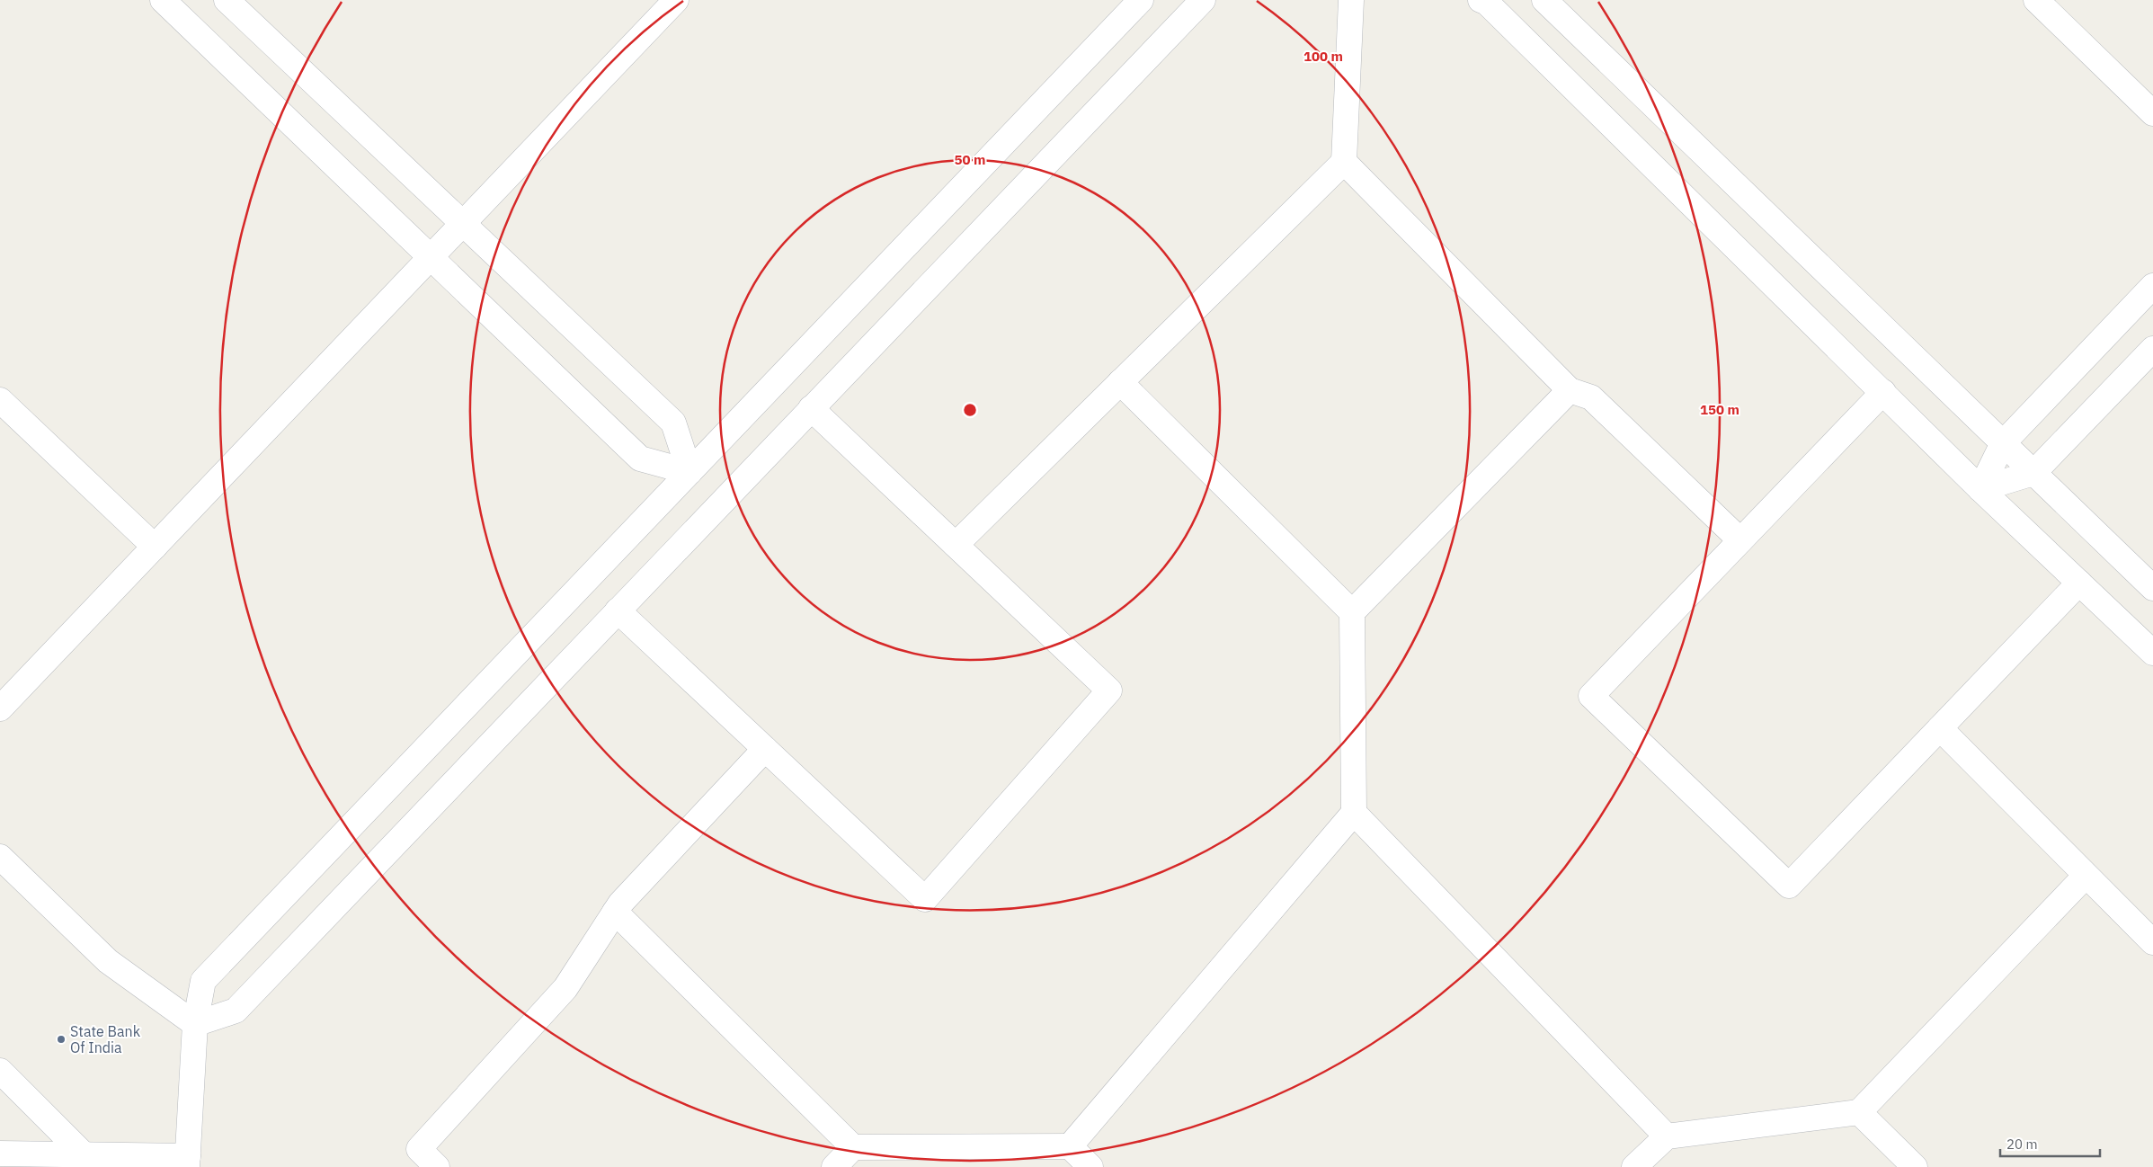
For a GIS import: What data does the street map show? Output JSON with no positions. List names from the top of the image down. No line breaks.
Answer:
{"places":["State Bank Of India"],"scale_bar":"20 m","rings":["100 m","50 m","150 m"]}
